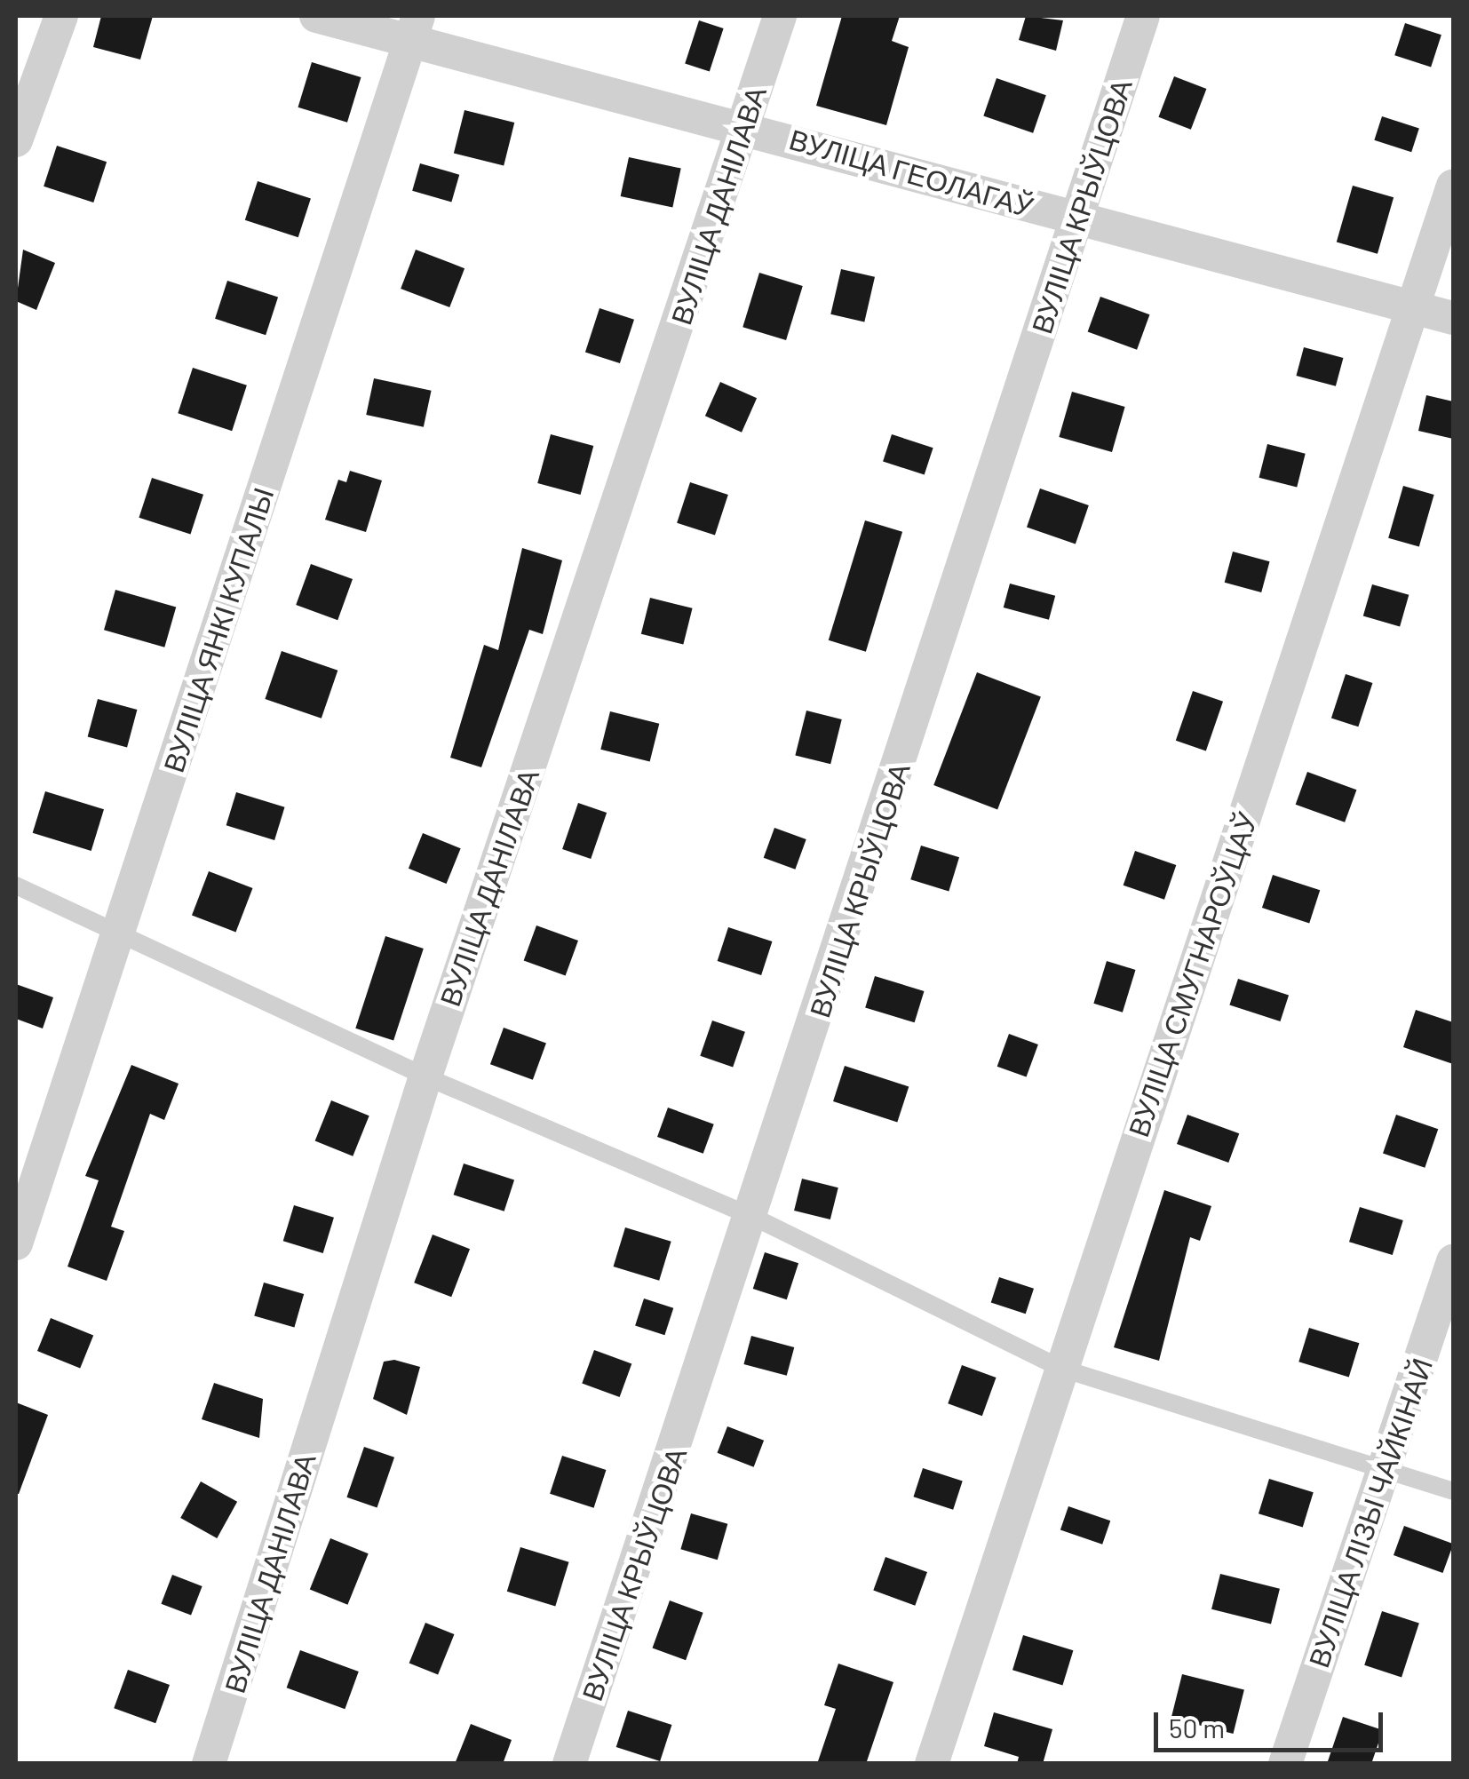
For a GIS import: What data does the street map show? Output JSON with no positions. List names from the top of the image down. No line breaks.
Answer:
{"streets":{"street":["ВУЛІЦА ГЕОЛАГАЎ","ВУЛІЦА ДАНІЛАВА","ВУЛІЦА КРЫЎЦОВА","ВУЛІЦА ЯНКІ КУПАЛЫ","ВУЛІЦА СМУГНАРОЎЦАЎ","ВУЛІЦА ЛІЗЫ ЧАЙКІНАЙ"]},"crossings":[["ВУЛІЦА ГЕОЛАГАЎ","ВУЛІЦА ДАНІЛАВА"],["ВУЛІЦА ГЕОЛАГАЎ","ВУЛІЦА КРЫЎЦОВА"],["ВУЛІЦА ГЕОЛАГАЎ","ВУЛІЦА ЯНКІ КУПАЛЫ"],["ВУЛІЦА ГЕОЛАГАЎ","ВУЛІЦА СМУГНАРОЎЦАЎ"]],"scale_bar":"50 m"}
